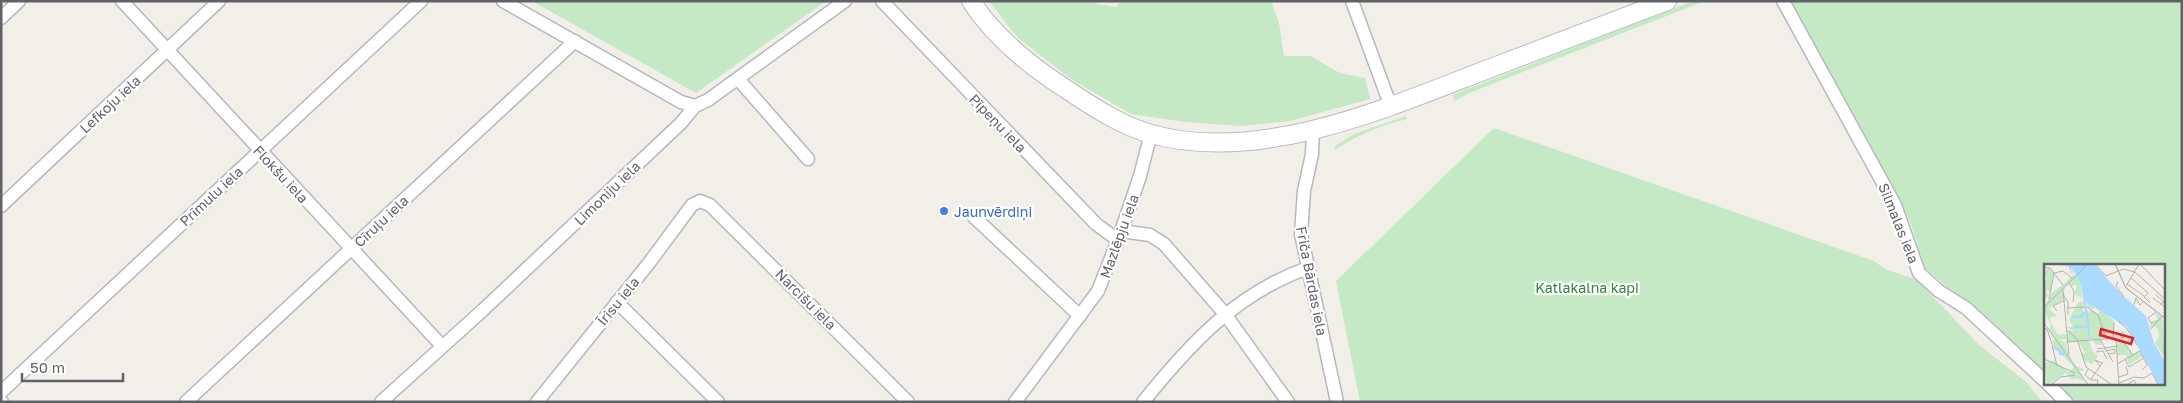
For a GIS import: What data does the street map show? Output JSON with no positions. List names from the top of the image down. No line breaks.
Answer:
{"streets":{"street":["Lefkoju iela","Pīpeņu iela","Flokšu iela","Limoniju iela","Prīmulu iela","Cīruļu iela","Silmalas iela","Mazlēpju iela","Friča Bārdas iela","Narcišu iela","Īrisu iela"]},"crossings":[["Lefkoju iela","Flokšu iela"],["Pīpeņu iela","Mazlēpju iela"],["Flokšu iela","Limoniju iela"],["Flokšu iela","Prīmulu iela"],["Flokšu iela","Cīruļu iela"],["Narcišu iela","Īrisu iela"]],"parks":["Katlakalna kapi"],"places":["Jaunvērdiņi"],"scale_bar":"50 m"}
